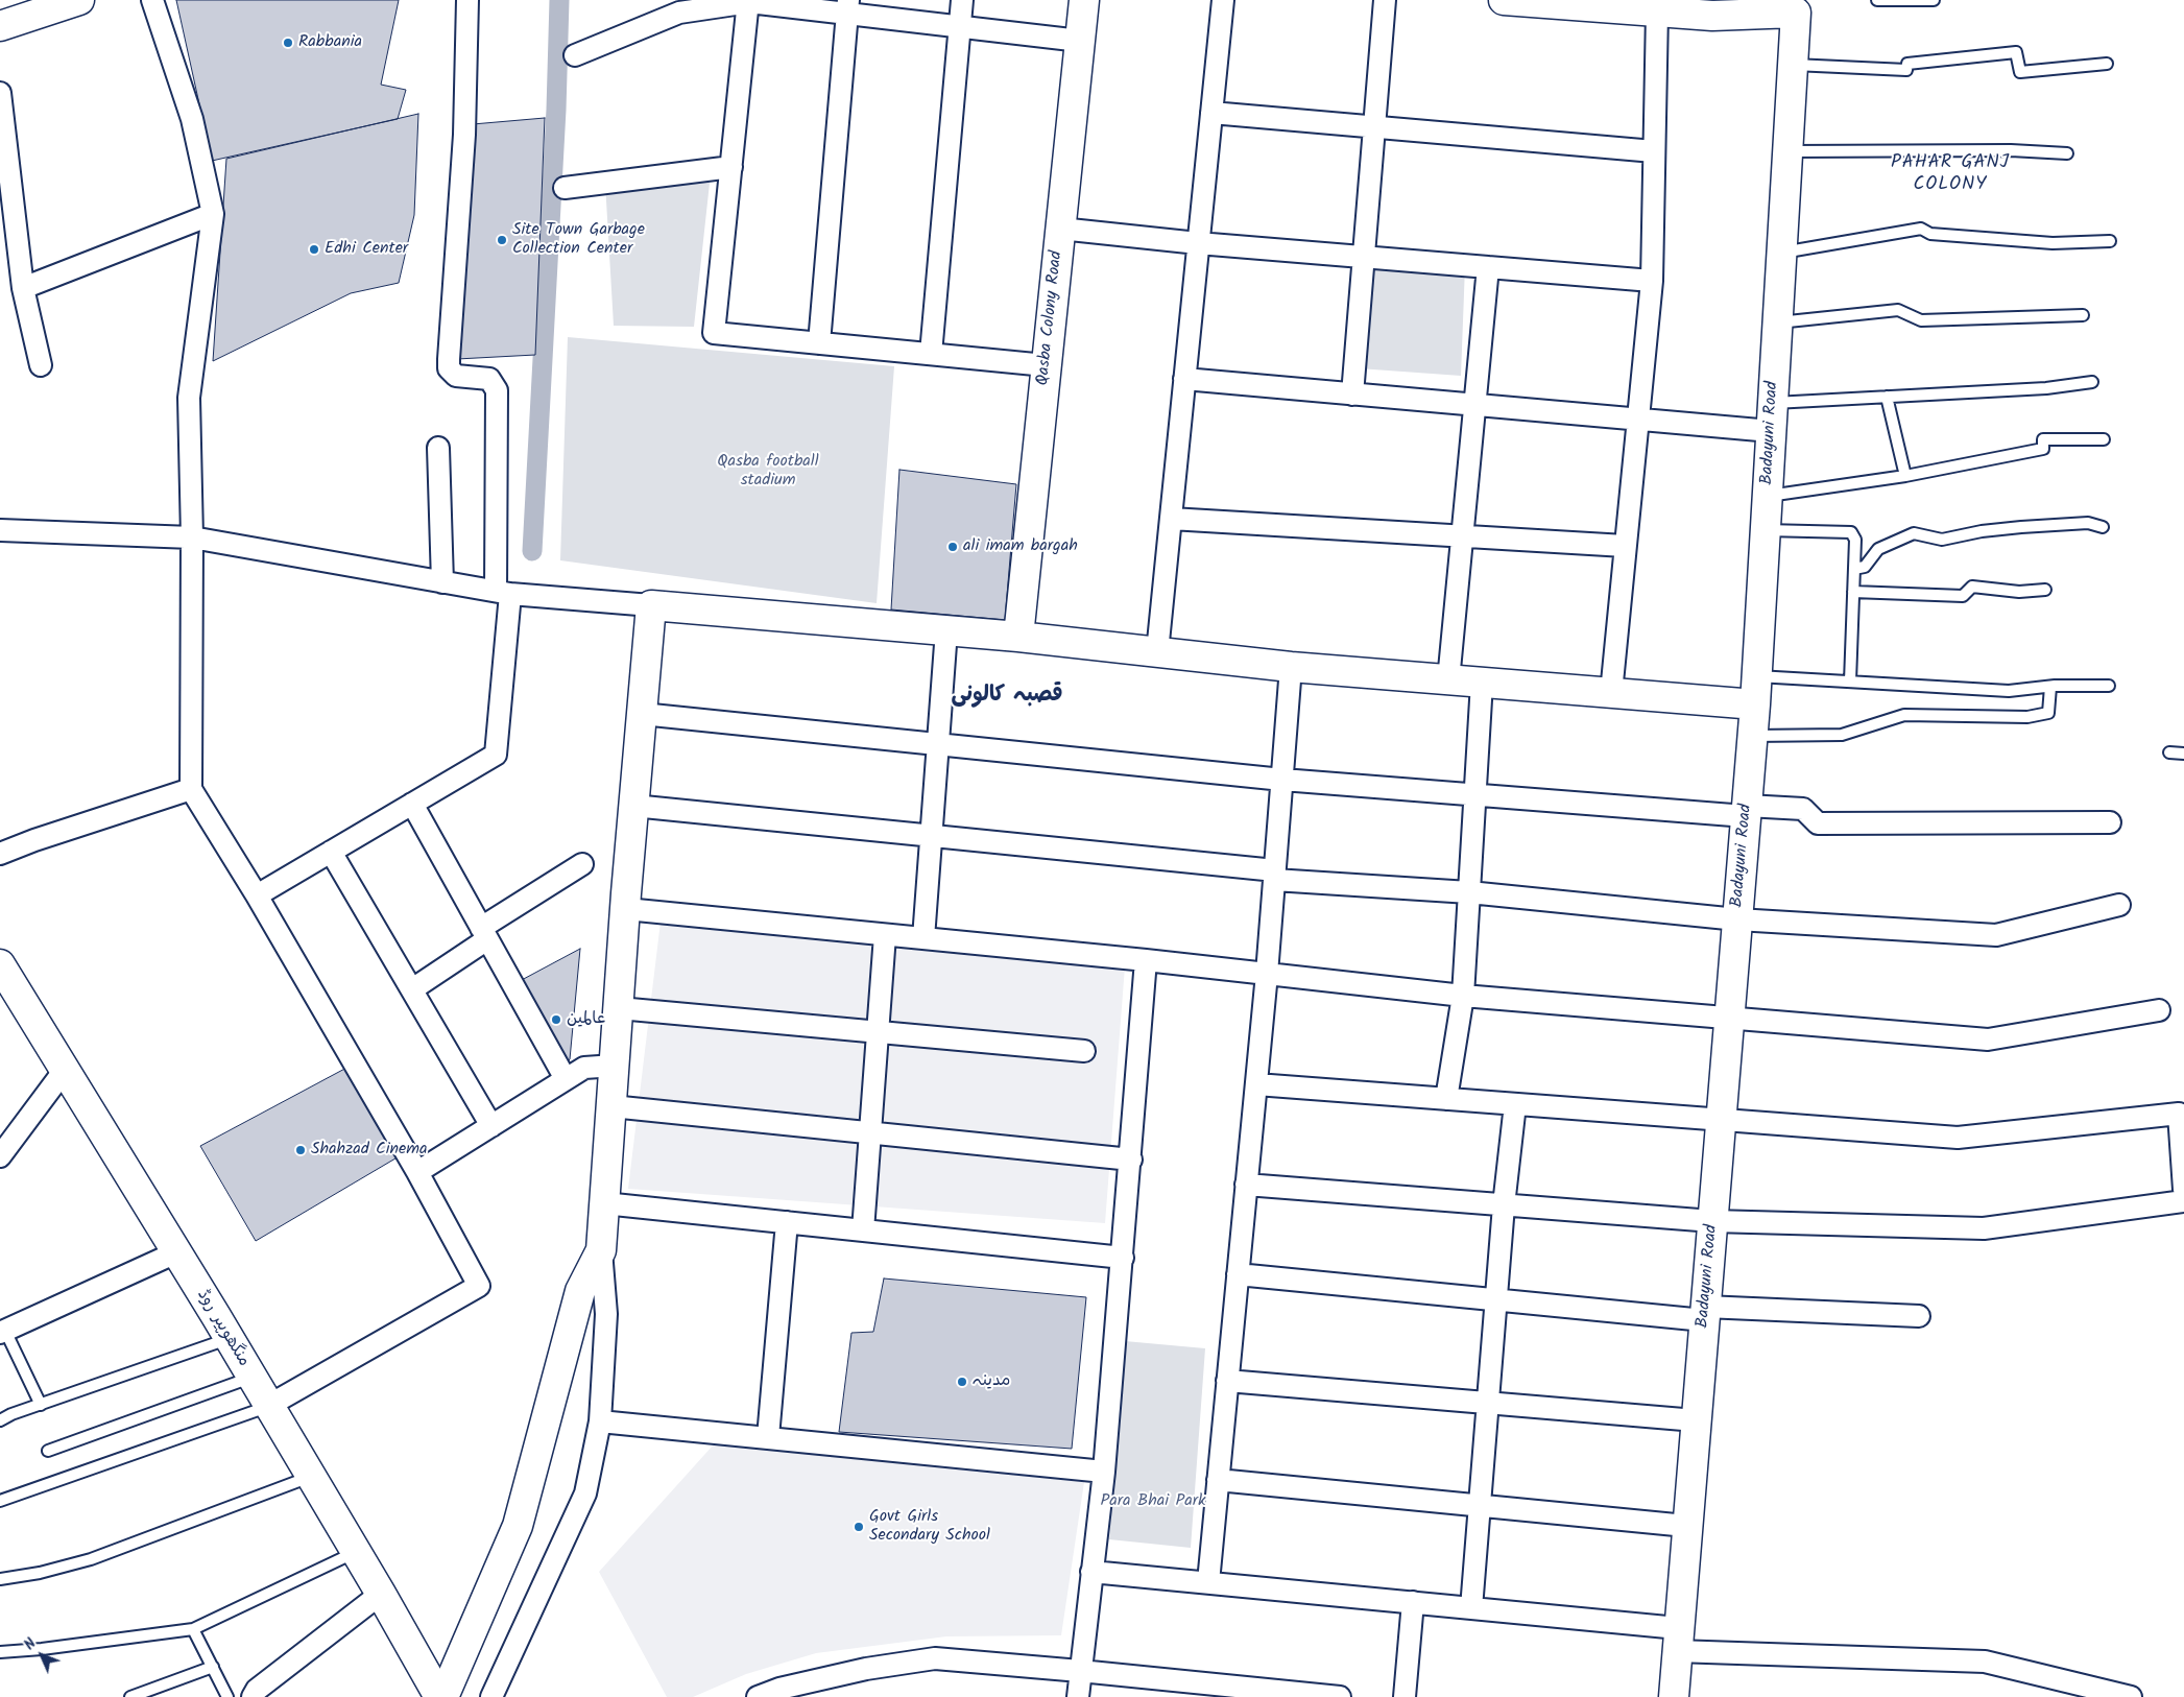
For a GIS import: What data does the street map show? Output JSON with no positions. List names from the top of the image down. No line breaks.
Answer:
{"streets":{"street":["Qasba Colony Road","Badayuni Road","منگھوپیر روڈ"]},"districts":["PAHAR GANJ COLONY","قصبہ کالونی"],"parks":["Qasba football stadium","Para Bhai Park"],"places":["Rabbania","Site Town Garbage Collection Center","Edhi Center","ali imam bargah","عالمین","Shahzad Cinema","مدینہ","Govt Girls Secondary School"],"north":"top left"}
